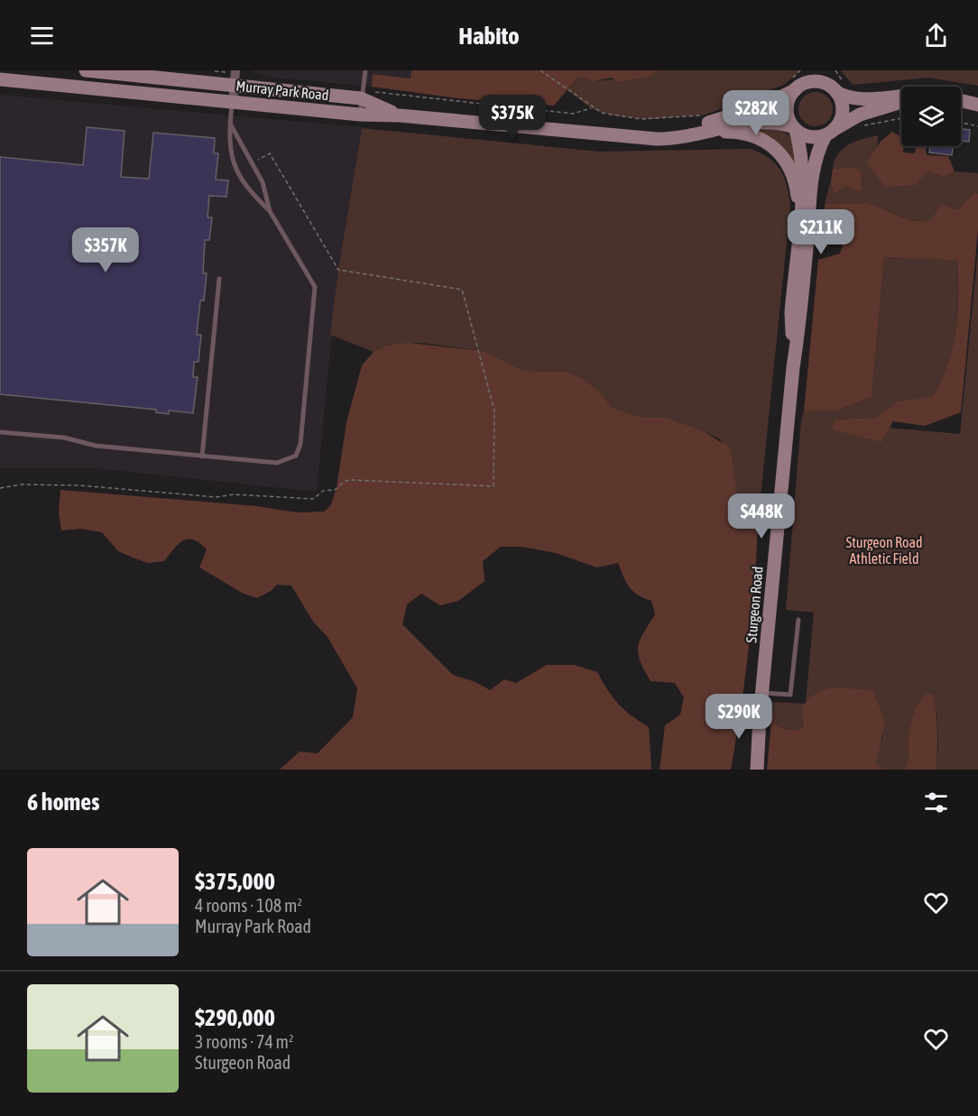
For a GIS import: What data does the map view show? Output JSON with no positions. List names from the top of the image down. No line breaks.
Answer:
{"streets":{"street":["Murray Park Road","Sturgeon Road"]},"crossings":[["Murray Park Road","Sturgeon Road"]],"parks":["Sturgeon Road Athletic Field"],"page":{"header":"Habito","price":["$282K","$375K","$211K","$357K","$448K","$290K"],"heading":"6 homes","list":[{"name":"$375,000","note":"4 rooms · 108 m² · Murray Park Road"},{"name":"$290,000","note":"3 rooms · 74 m² · Sturgeon Road"}]}}
